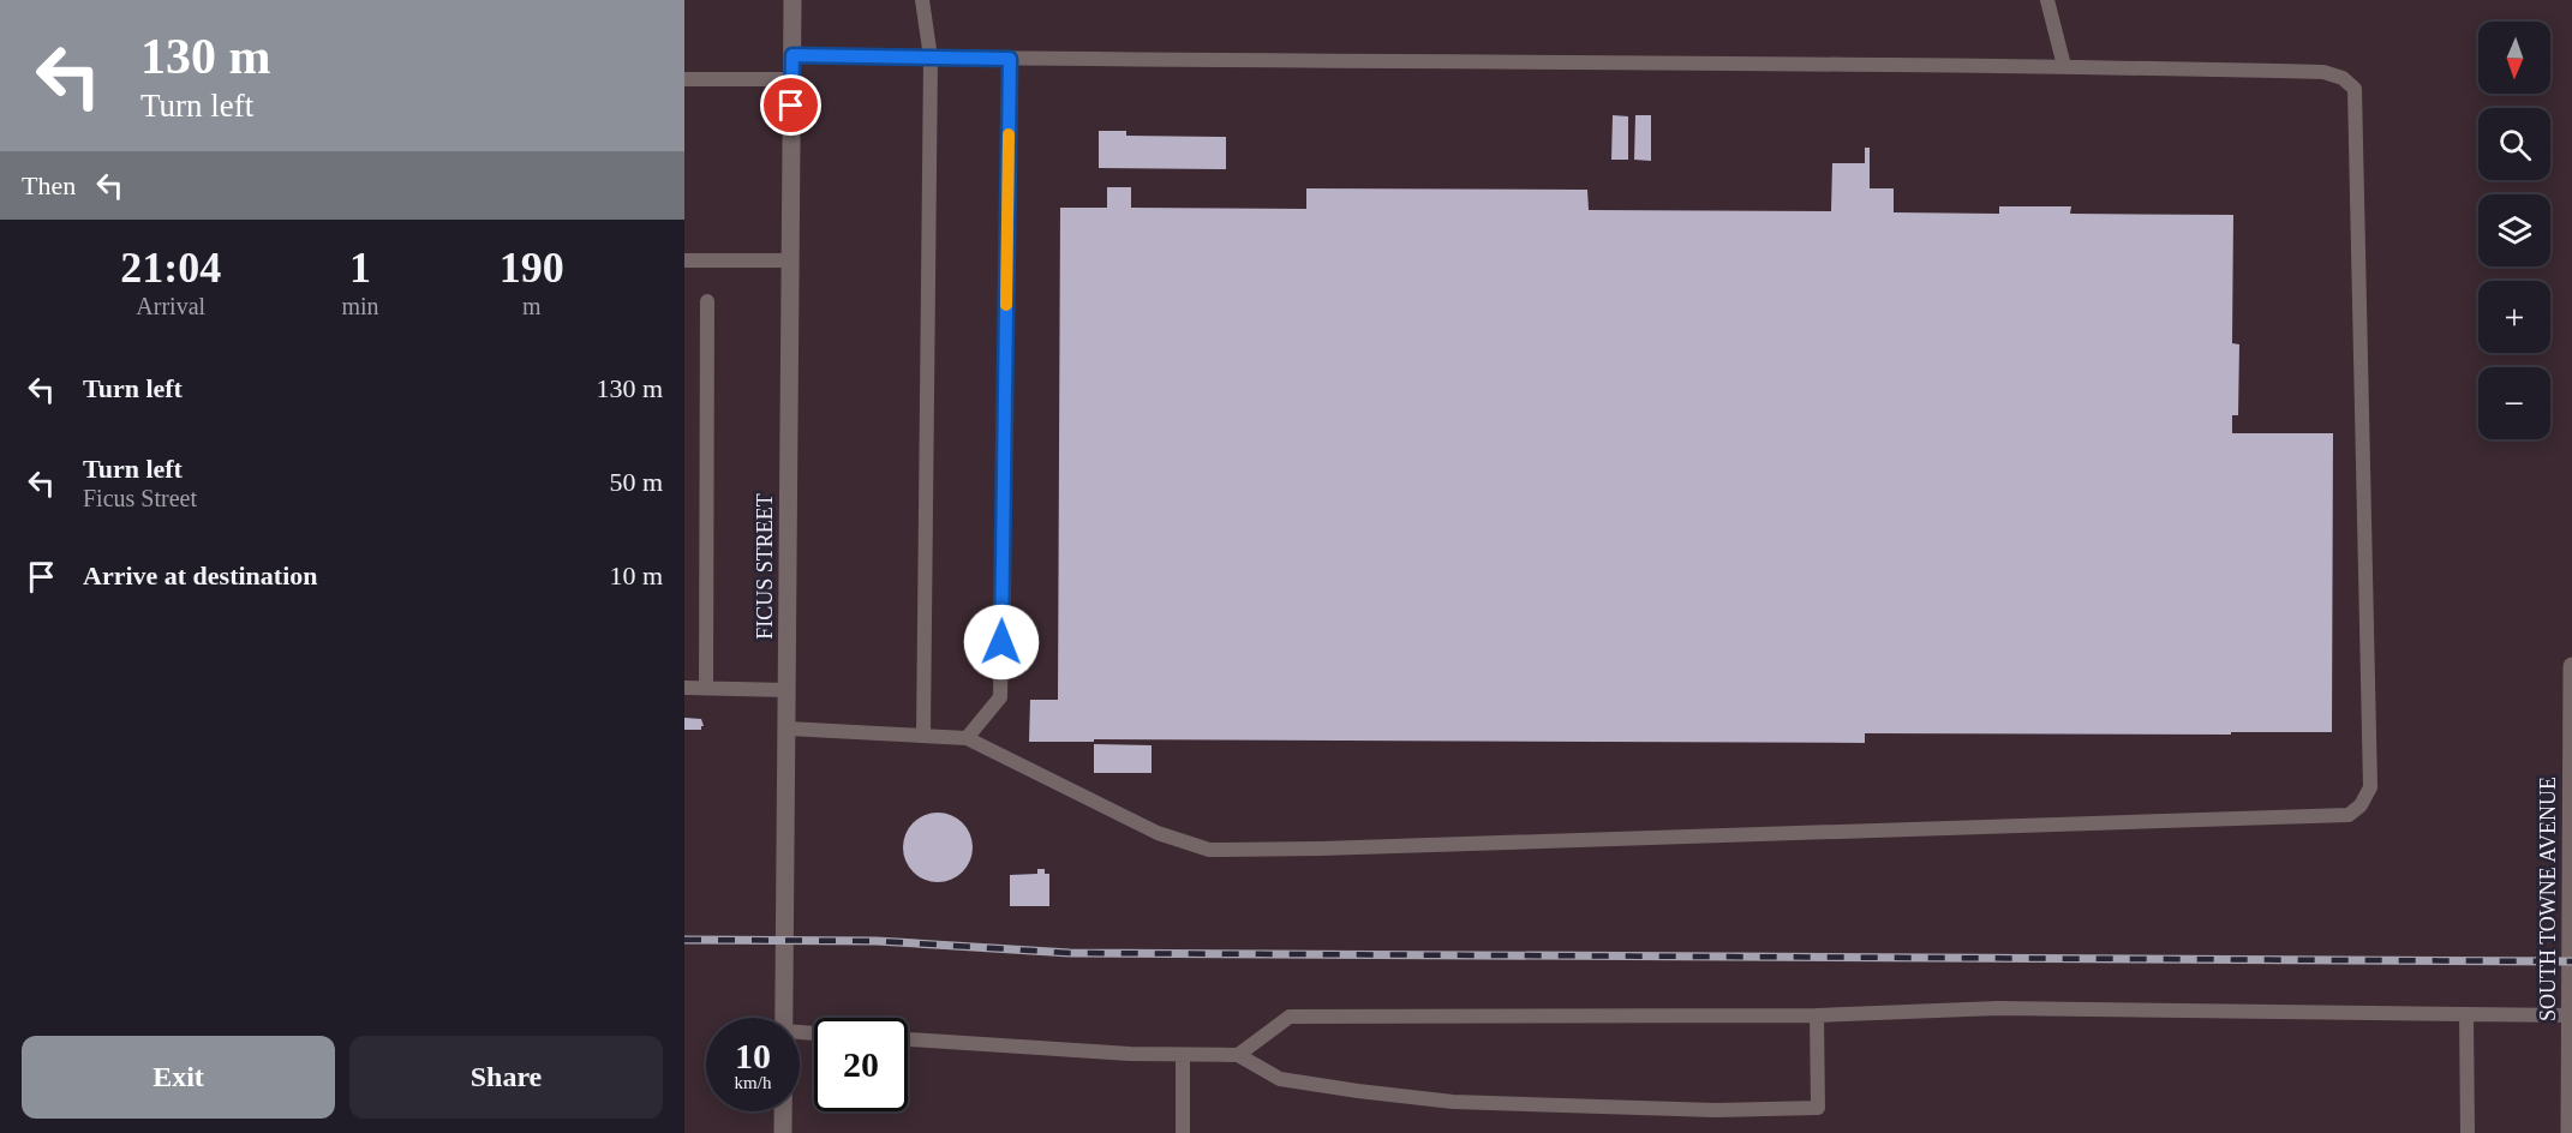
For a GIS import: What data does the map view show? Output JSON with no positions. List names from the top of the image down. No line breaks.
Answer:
{"streets":{"street":["FICUS STREET","SOUTH TOWNE AVENUE"]},"north":"bottom","page":{"turn":["130 m","Turn left"],"map_buttons":["+","−"],"then":"Then","eta":["21:04","Arrival","1","min","190","m"],"list":[{"name":"Turn left","value":"130 m"},{"name":"Turn left","note":"Ficus Street","value":"50 m"},{"name":"Arrive at destination","value":"10 m"}],"speed":"10 km/h","limit":"20","buttons":["Exit","Share"]}}
